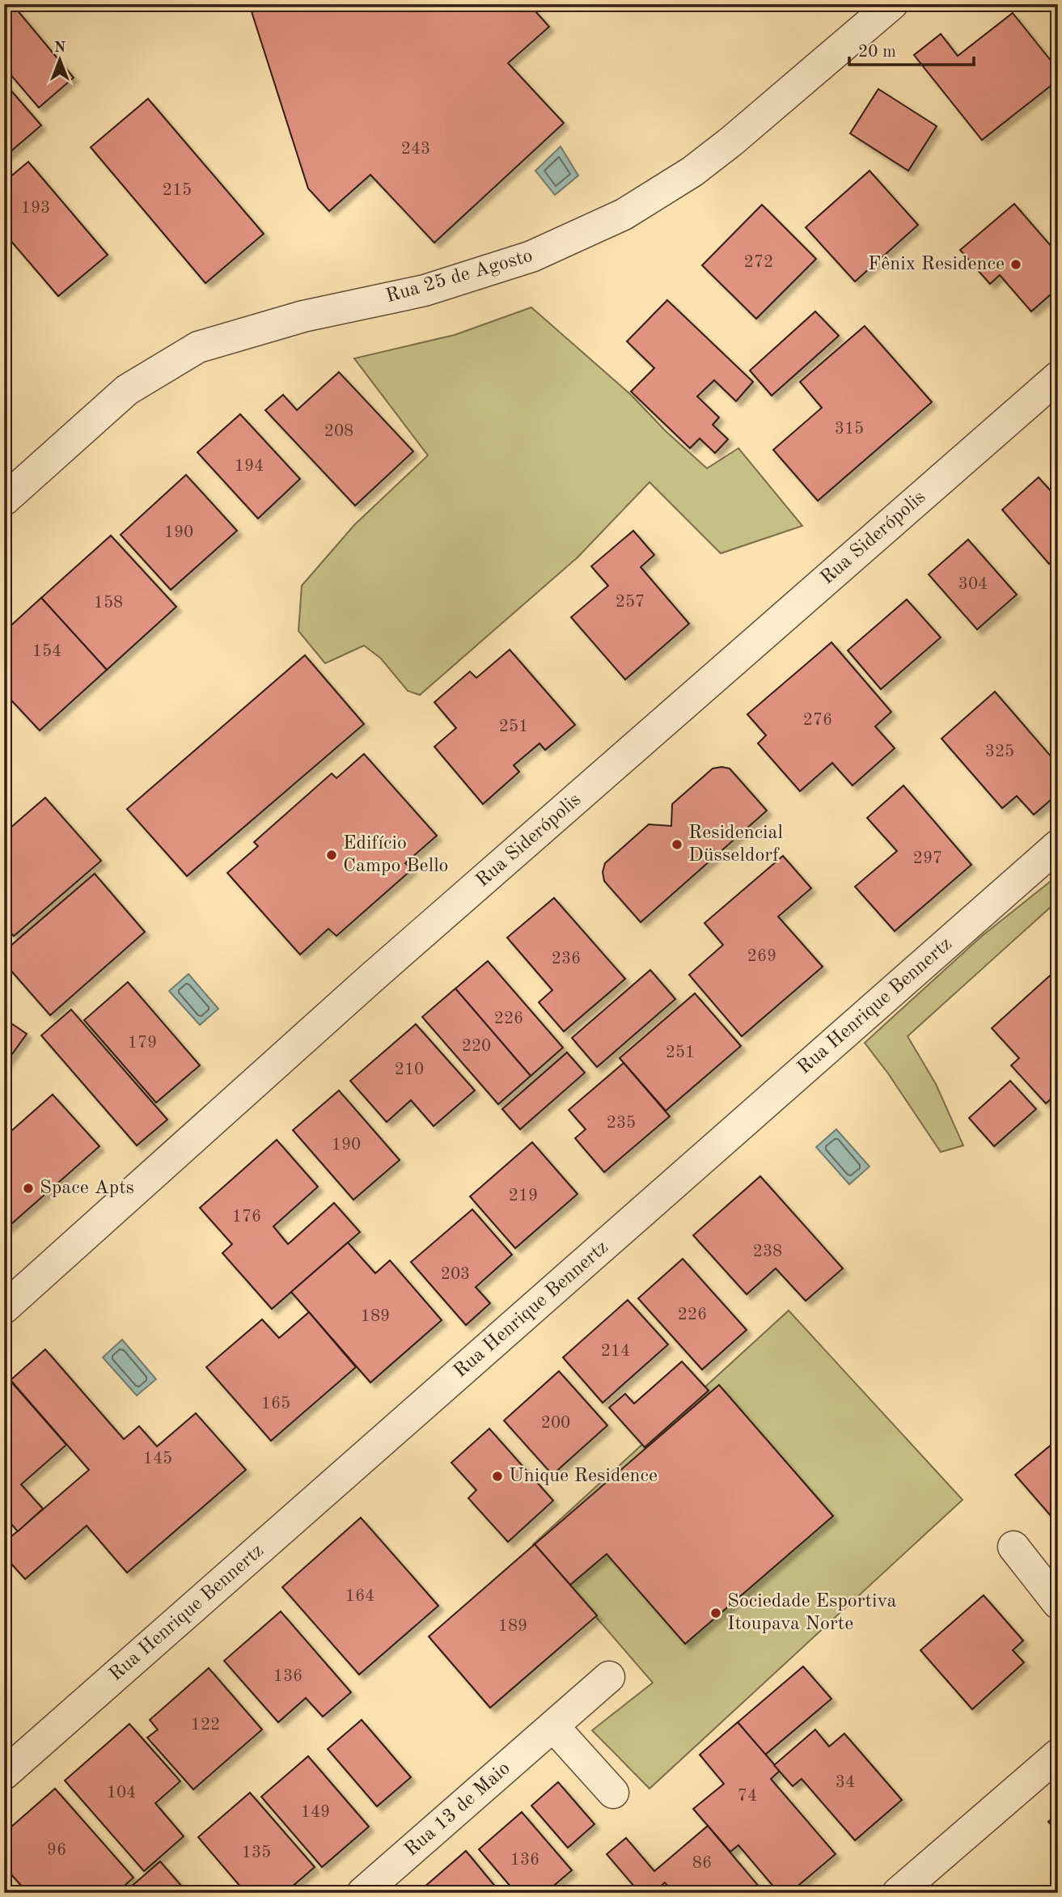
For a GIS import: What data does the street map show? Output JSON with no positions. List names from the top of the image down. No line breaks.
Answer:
{"streets":{"street":["Rua 25 de Agosto","Rua Siderópolis","Rua Henrique Bennertz","Rua 13 de Maio"]},"places":["Fênix Residence","Residencial Düsseldorf","Edifício Campo Bello","Space Apts","Unique Residence","Sociedade Esportiva Itoupava Norte"],"house_numbers":["243","215","193","272","315","208","194","190","304","257","158","154","276","251","325","297","269","236","226","179","220","251","210","235","190","219","176","238","203","226","189","214","165","200","145","164","189","136","122","34","104","74","149","96","135","136","86"],"scale_bar":"20 m","north":"top"}
